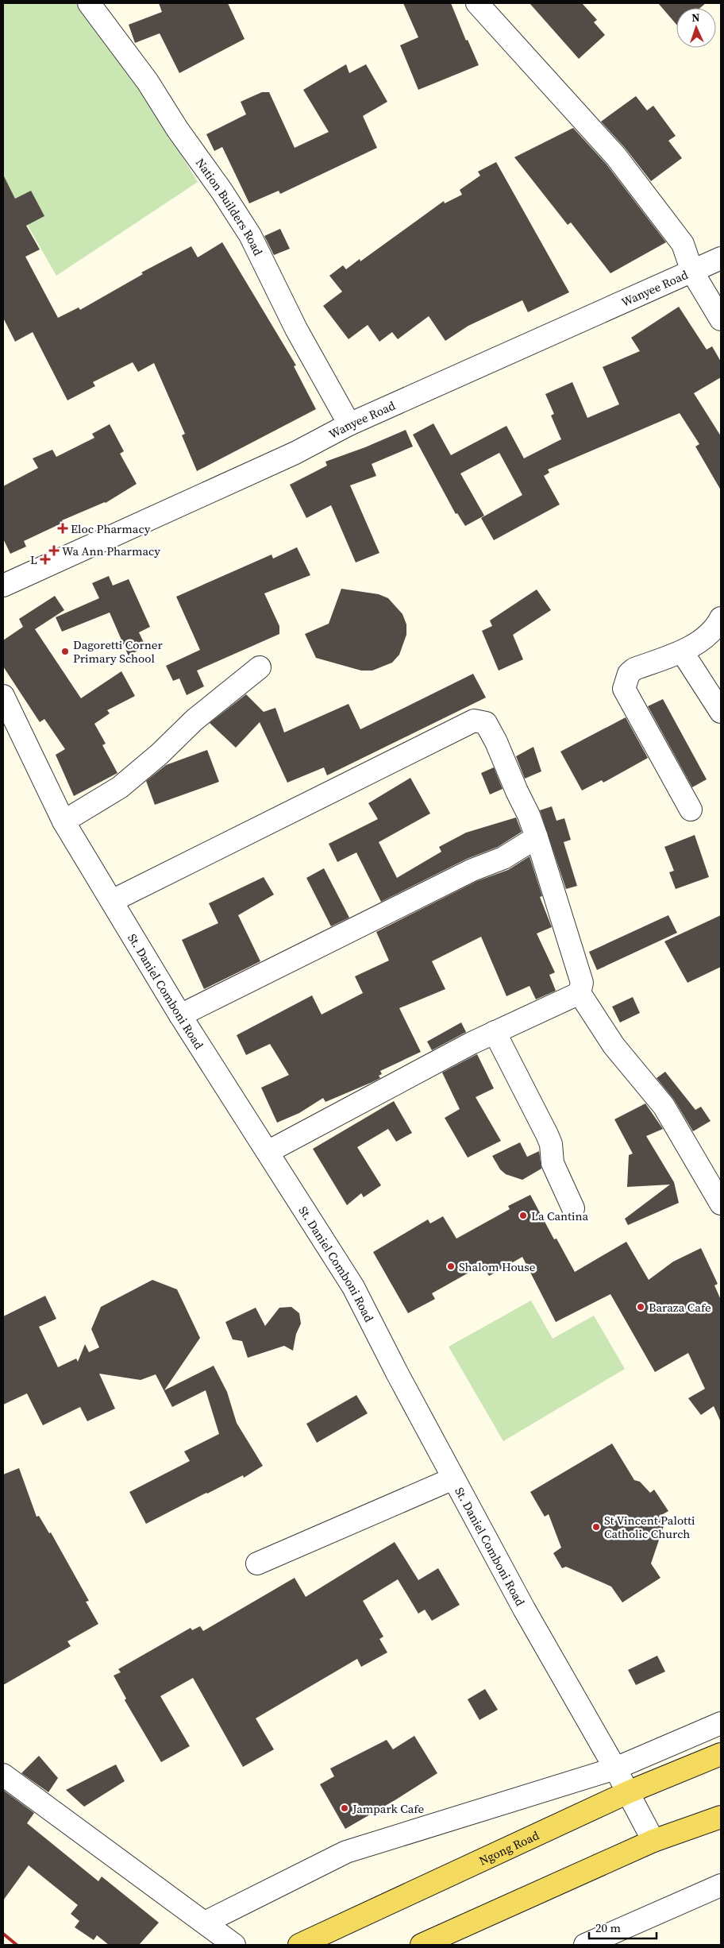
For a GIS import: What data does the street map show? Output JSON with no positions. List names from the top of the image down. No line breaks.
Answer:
{"streets":{"main road":["Ngong Road"],"street":["Nation Builders Road","Wanyee Road","St. Daniel Comboni Road"]},"crossings":[["Nation Builders Road","Wanyee Road"],["St. Daniel Comboni Road","Ngong Road"]],"places":{"health":["Eloc Pharmacy","Wa Ann Pharmacy","L"],"other":["Dagoretti Corner Primary School","La Cantina","Shalom House","Baraza Cafe","St Vincent Palotti Catholic Church","Jampark Cafe"]},"scale_bar":"20 m","north":"top"}
